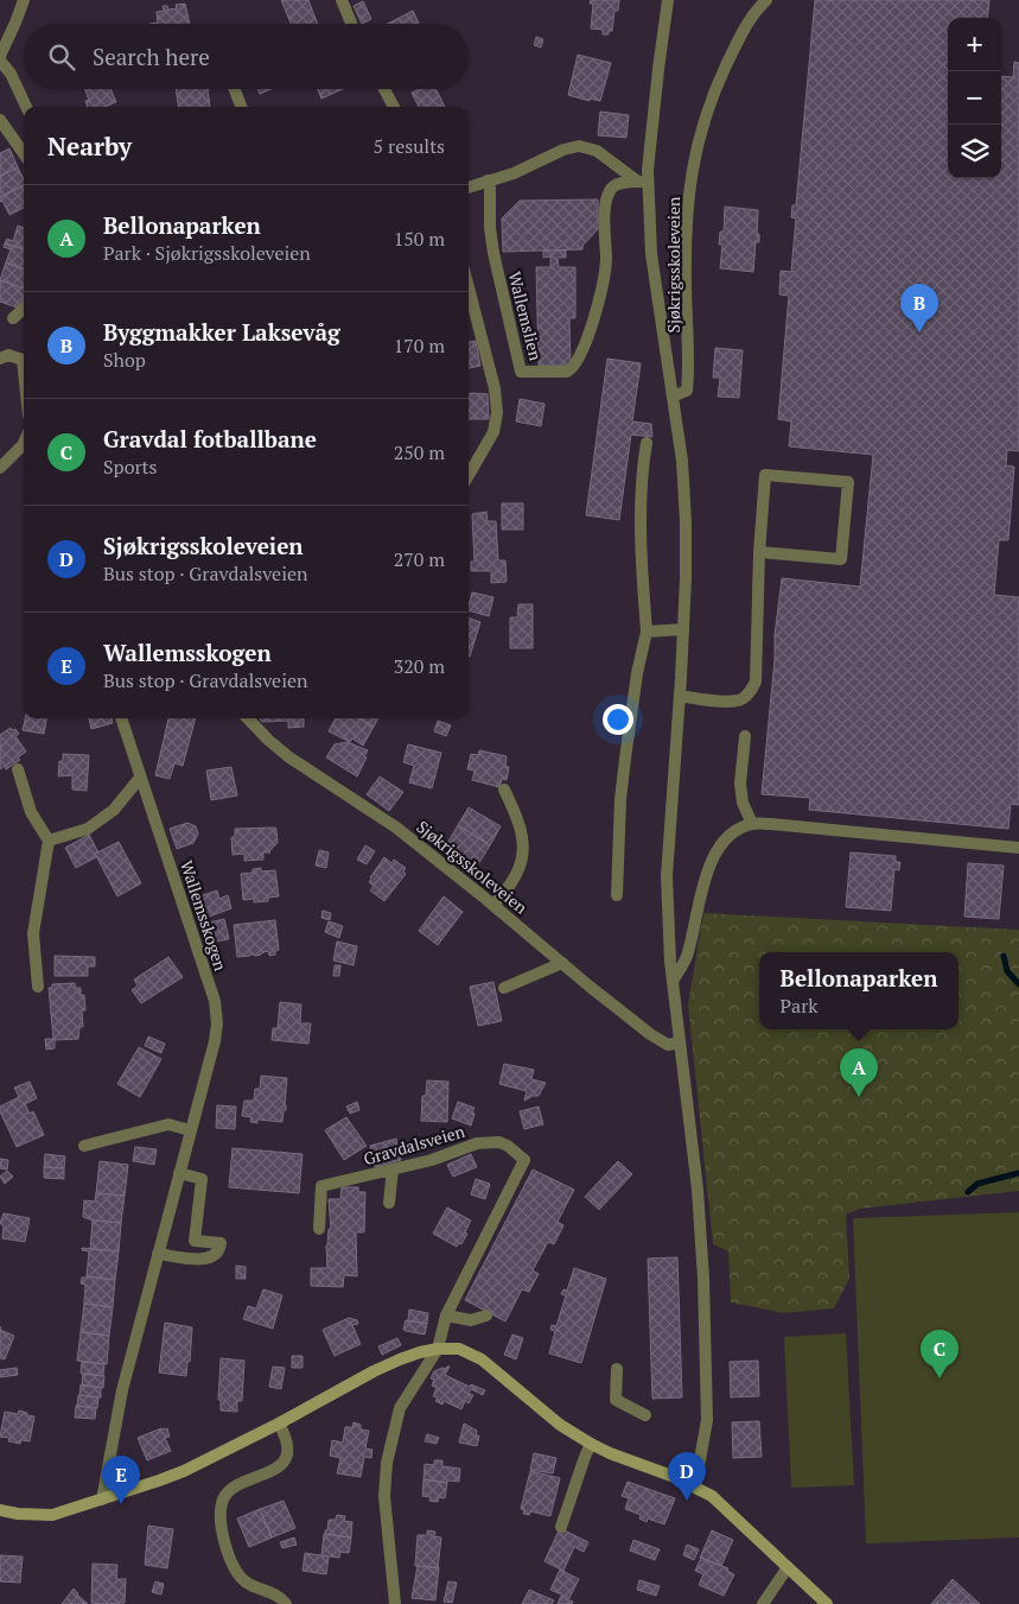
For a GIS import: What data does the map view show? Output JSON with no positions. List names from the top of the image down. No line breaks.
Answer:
{"streets":{"street":["Sjøkrigsskoleveien","Wallemslien","Wallemsskogen","Gravdalsveien"]},"crossings":[["Sjøkrigsskoleveien","Wallemslien"]],"page":{"map_buttons":["+","−"],"search":"Search here","heading":["Nearby","5 results"],"list":[{"mark":"A","name":"Bellonaparken","note":"Park · Sjøkrigsskoleveien","value":"150 m"},{"mark":"B","name":"Byggmakker Laksevåg","note":"Shop","value":"170 m"},{"mark":"C","name":"Gravdal fotballbane","note":"Sports","value":"250 m"},{"mark":"D","name":"Sjøkrigsskoleveien","note":"Bus stop · Gravdalsveien","value":"270 m"},{"mark":"E","name":"Wallemsskogen","note":"Bus stop · Gravdalsveien","value":"320 m"}],"pins":["B","A","C","D","E"],"popup":["Bellonaparken","Park"]}}
